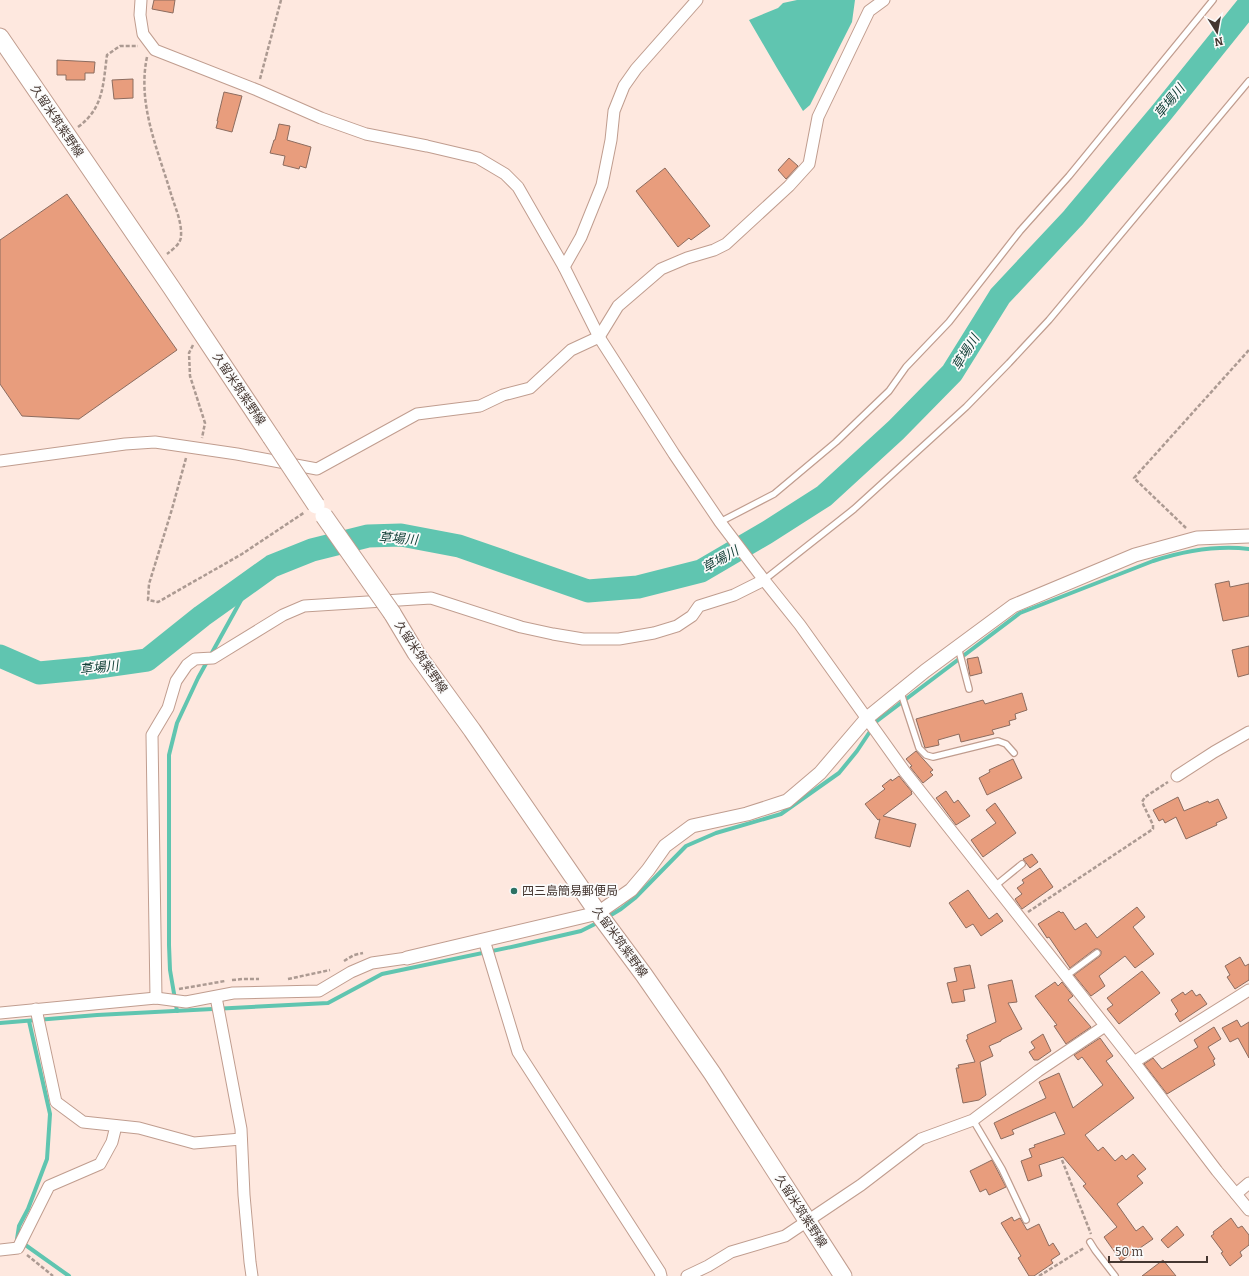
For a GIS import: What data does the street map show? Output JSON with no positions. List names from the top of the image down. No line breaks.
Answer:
{"streets":{"main road":["久留米筑紫野線"]},"water":["草場川"],"places":["四三島簡易郵便局"],"scale_bar":"50 m","north":"bottom"}
